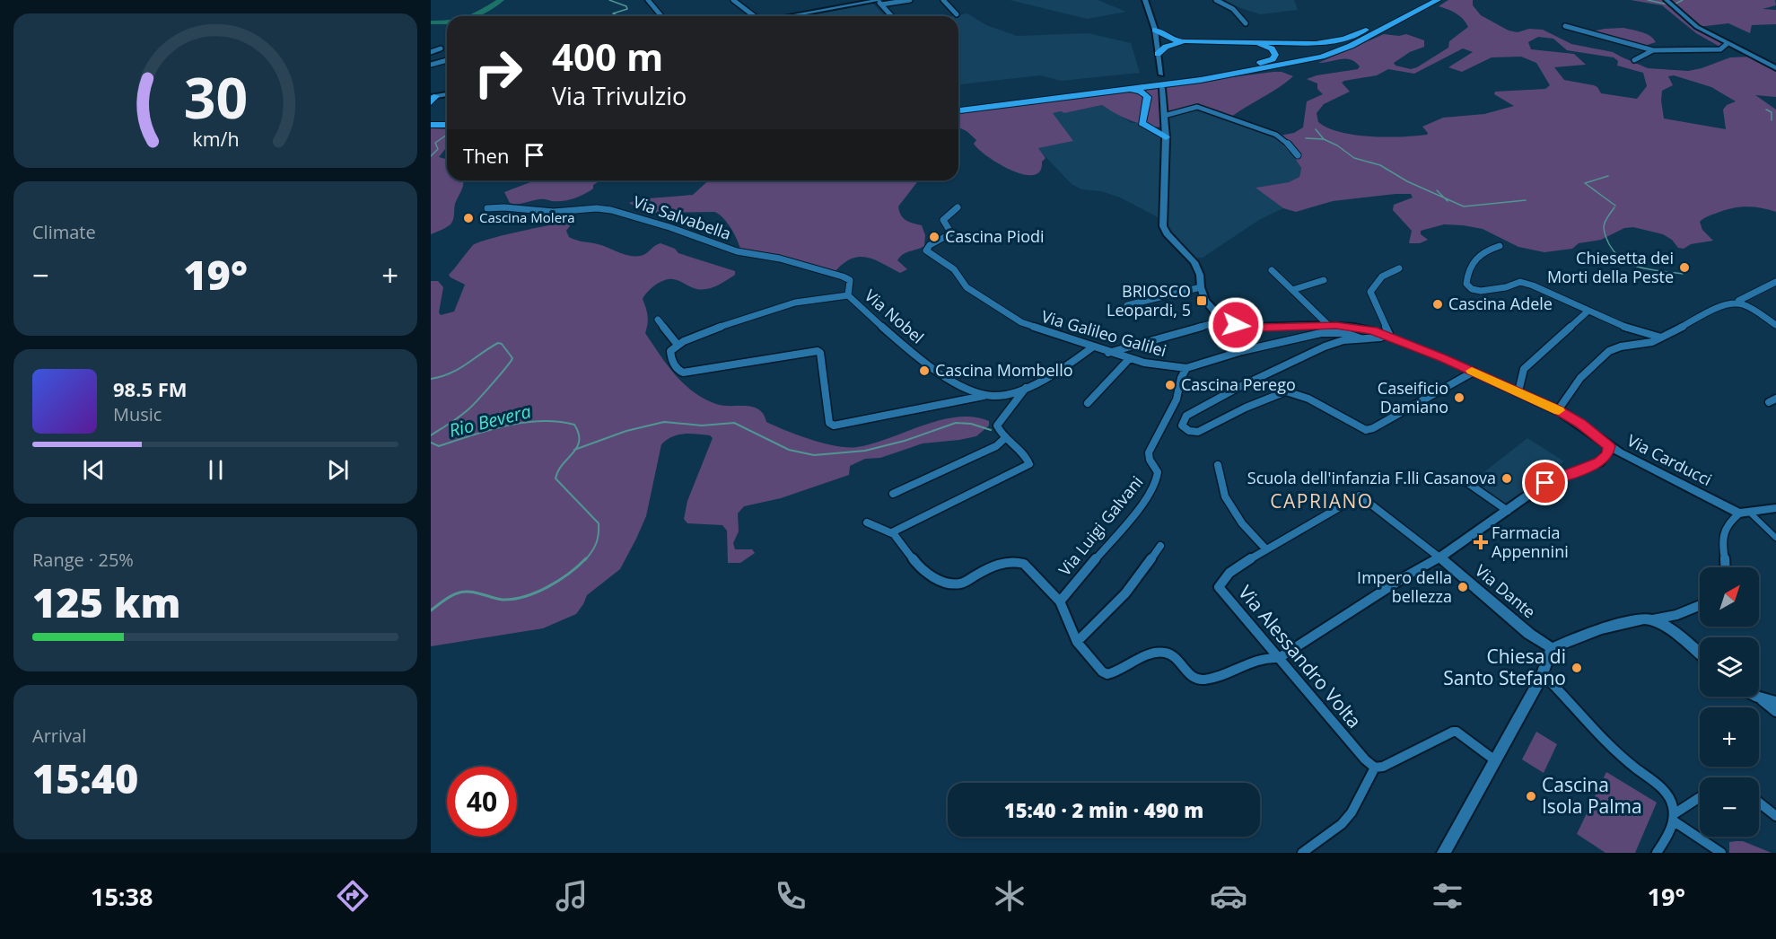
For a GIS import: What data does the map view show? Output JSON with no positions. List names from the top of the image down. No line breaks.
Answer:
{"streets":{"street":["Via Salvabella","Via Nobel","Via Galileo Galilei","Via Carducci","Via Luigi Galvani","Via Dante","Via Alessandro Volta"]},"crossings":[["Via Salvabella","Via Nobel"],["Via Galileo Galilei","Via Luigi Galvani"],["Via Luigi Galvani","Via Alessandro Volta"],["Via Dante","Via Alessandro Volta"]],"districts":["CAPRIANO"],"water":["Rio Bevera"],"places":{"other":["Cascina Molera","Cascina Piodi","Chiesetta dei Morti della Peste","Cascina Adele","Cascina Mombello","Cascina Perego","Caseificio Damiano","Scuola dell'infanzia F.lli Casanova","Impero della bellezza","Chiesa di Santo Stefano","Cascina Isola Palma"],"transit":["BRIOSCO Leopardi, 5"],"health":["Farmacia Appennini"]},"north":"top right","page":{"turn":["400 m","Via Trivulzio"],"then":"Then","tile":["Climate",["Range · 25%","125 km"],["Arrival","15:40"]],"heat":["−","19°","+"],"song":["98.5 FM","Music"],"map_buttons":["+","−"],"limit":"40","trip":"15:40 · 2 min · 490 m","tabs":["15:38","19°"],"gauge":["30","km/h"]}}
